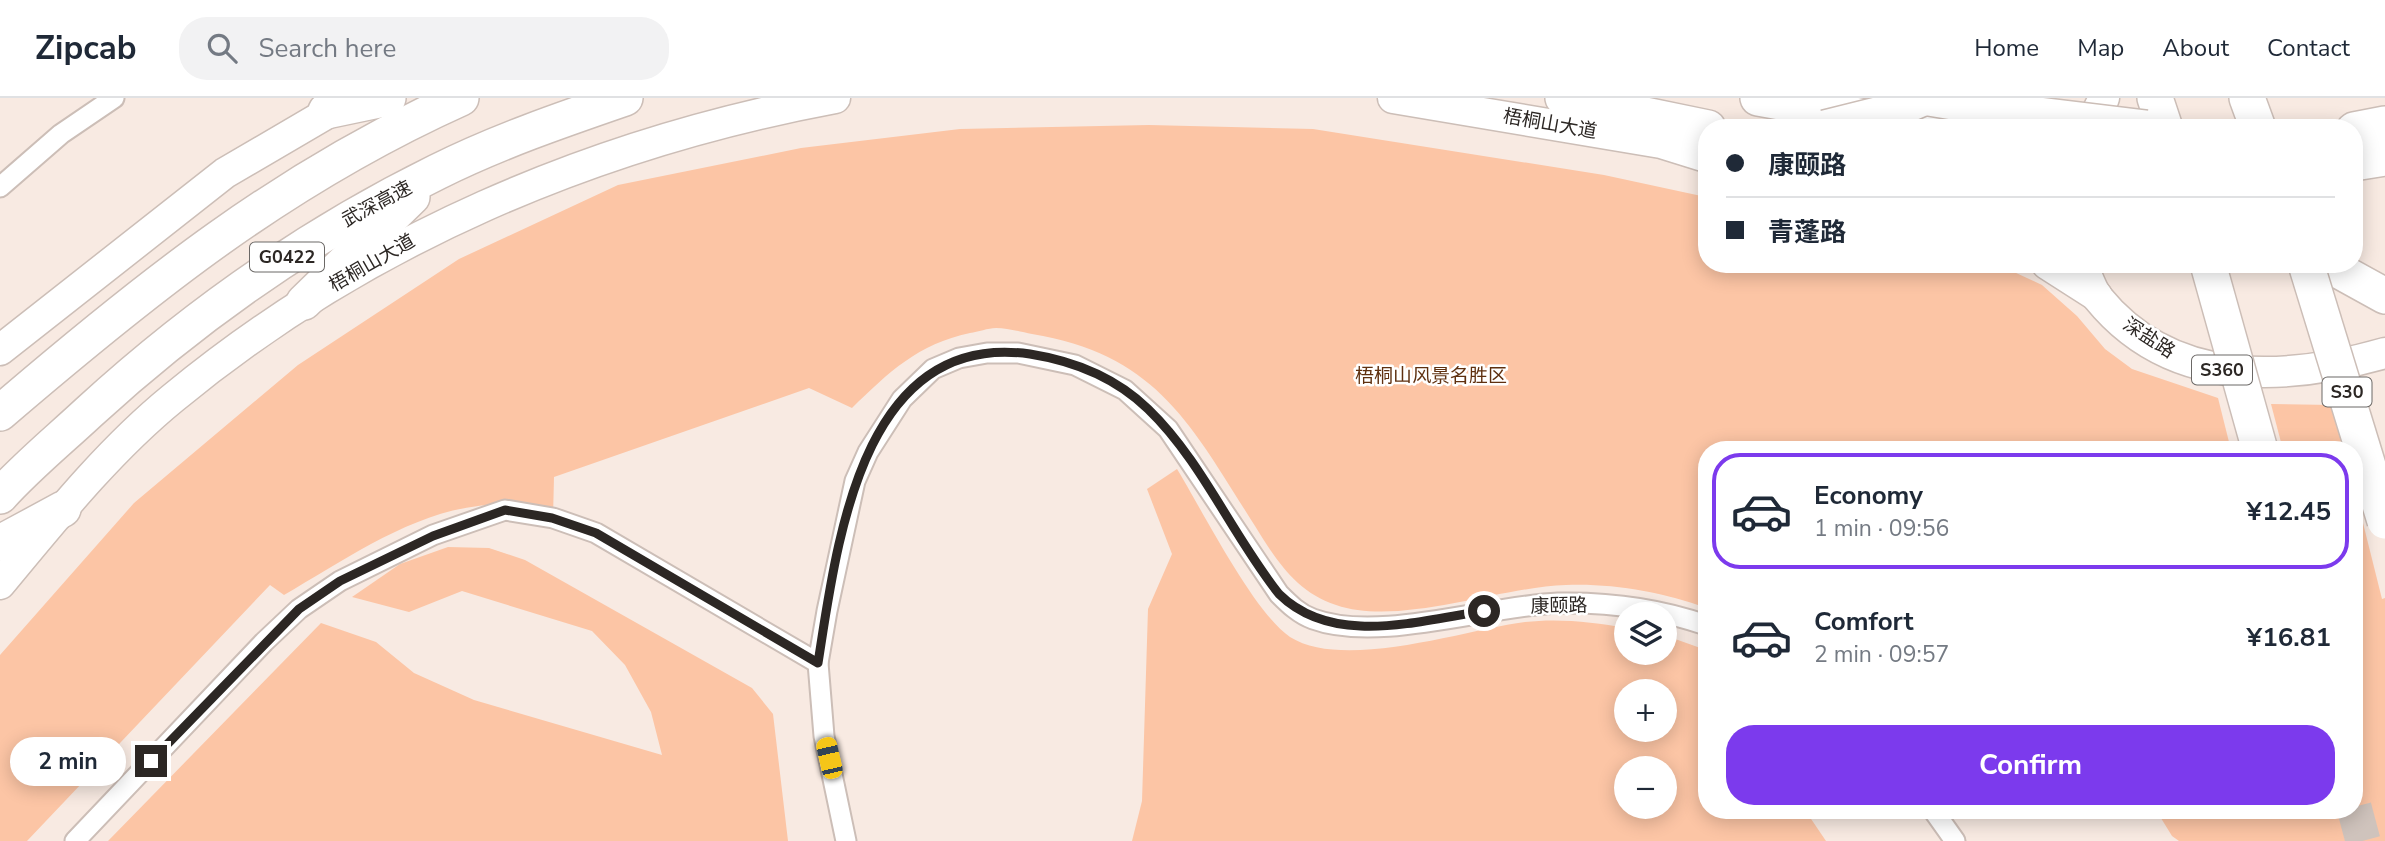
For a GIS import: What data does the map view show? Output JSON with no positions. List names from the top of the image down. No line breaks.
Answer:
{"streets":{"highway":["武深高速","G0422","S30"],"main road":["梧桐山大道","深盐路","S360"],"street":["康颐路"]},"parks":["梧桐山风景名胜区"],"page":{"header":"Zipcab","search":"Search here","nav":["Home","Map","About","Contact"],"banner":["康颐路","青蓬路"],"list":[{"name":"Economy","note":"1 min · 09:56","value":"¥12.45"},{"name":"Comfort","note":"2 min · 09:57","value":"¥16.81"}],"map_buttons":["+","−"],"buttons":"Confirm","bubble":"2 min"}}
